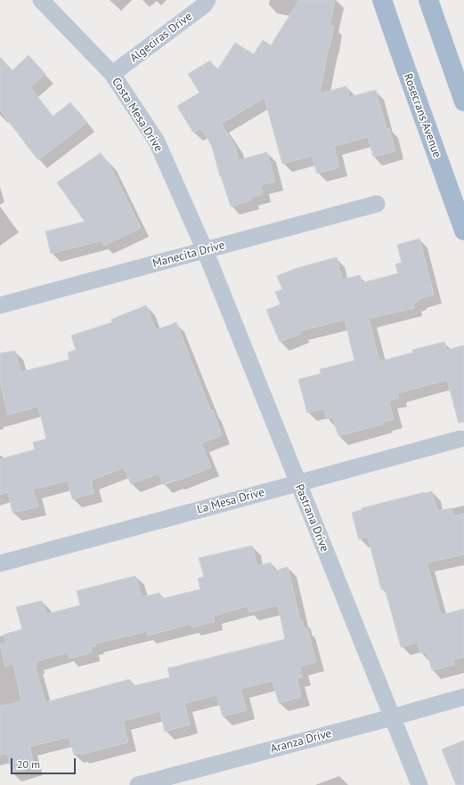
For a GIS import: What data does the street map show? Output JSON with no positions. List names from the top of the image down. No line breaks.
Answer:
{"streets":{"main road":["Rosecrans Avenue"],"street":["Algeciras Drive","Costa Mesa Drive","Manecita Drive","La Mesa Drive","Pastrana Drive","Aranza Drive"]},"crossings":[["Algeciras Drive","Costa Mesa Drive"],["Costa Mesa Drive","Manecita Drive"],["Costa Mesa Drive","Pastrana Drive"],["Manecita Drive","Pastrana Drive"],["La Mesa Drive","Pastrana Drive"],["Pastrana Drive","Aranza Drive"]],"scale_bar":"20 m"}
